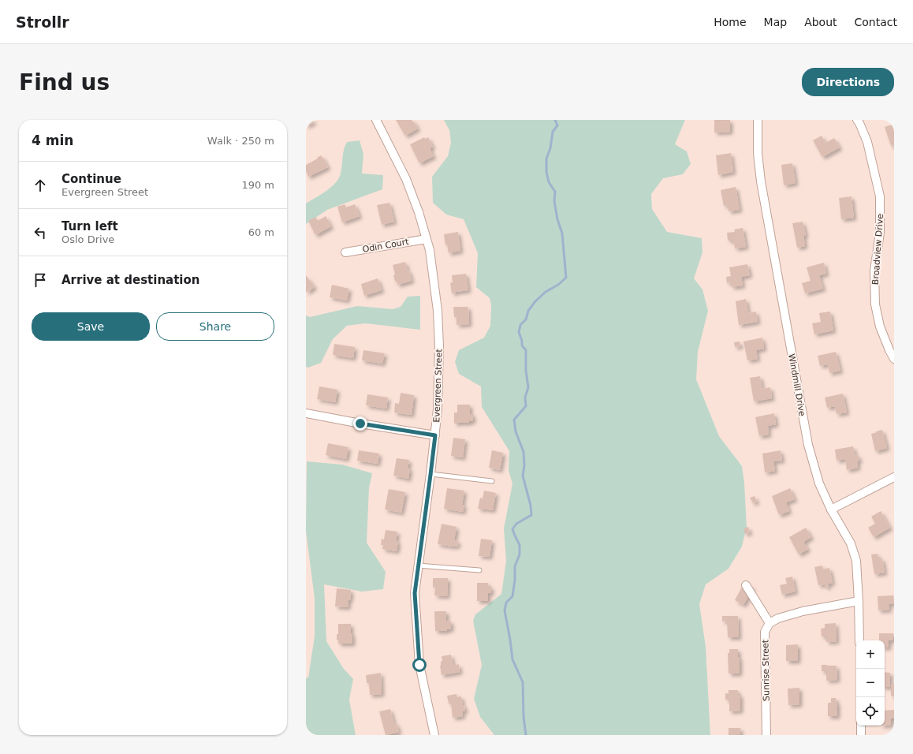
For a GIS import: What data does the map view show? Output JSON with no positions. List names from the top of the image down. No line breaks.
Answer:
{"streets":{"street":["Odin Court","Broadview Drive","Windmill Drive","Evergreen Street","Sunrise Street"]},"crossings":[["Odin Court","Evergreen Street"]],"page":{"header":"Strollr","nav":["Home","Map","About","Contact"],"buttons":["Directions",["Save","Share"]],"title":"Find us","heading":["4 min","Walk · 250 m"],"list":[["Continue","Evergreen Street","190 m"],["Turn left","Oslo Drive","60 m"],"Arrive at destination"],"map_buttons":["+","−"]}}
